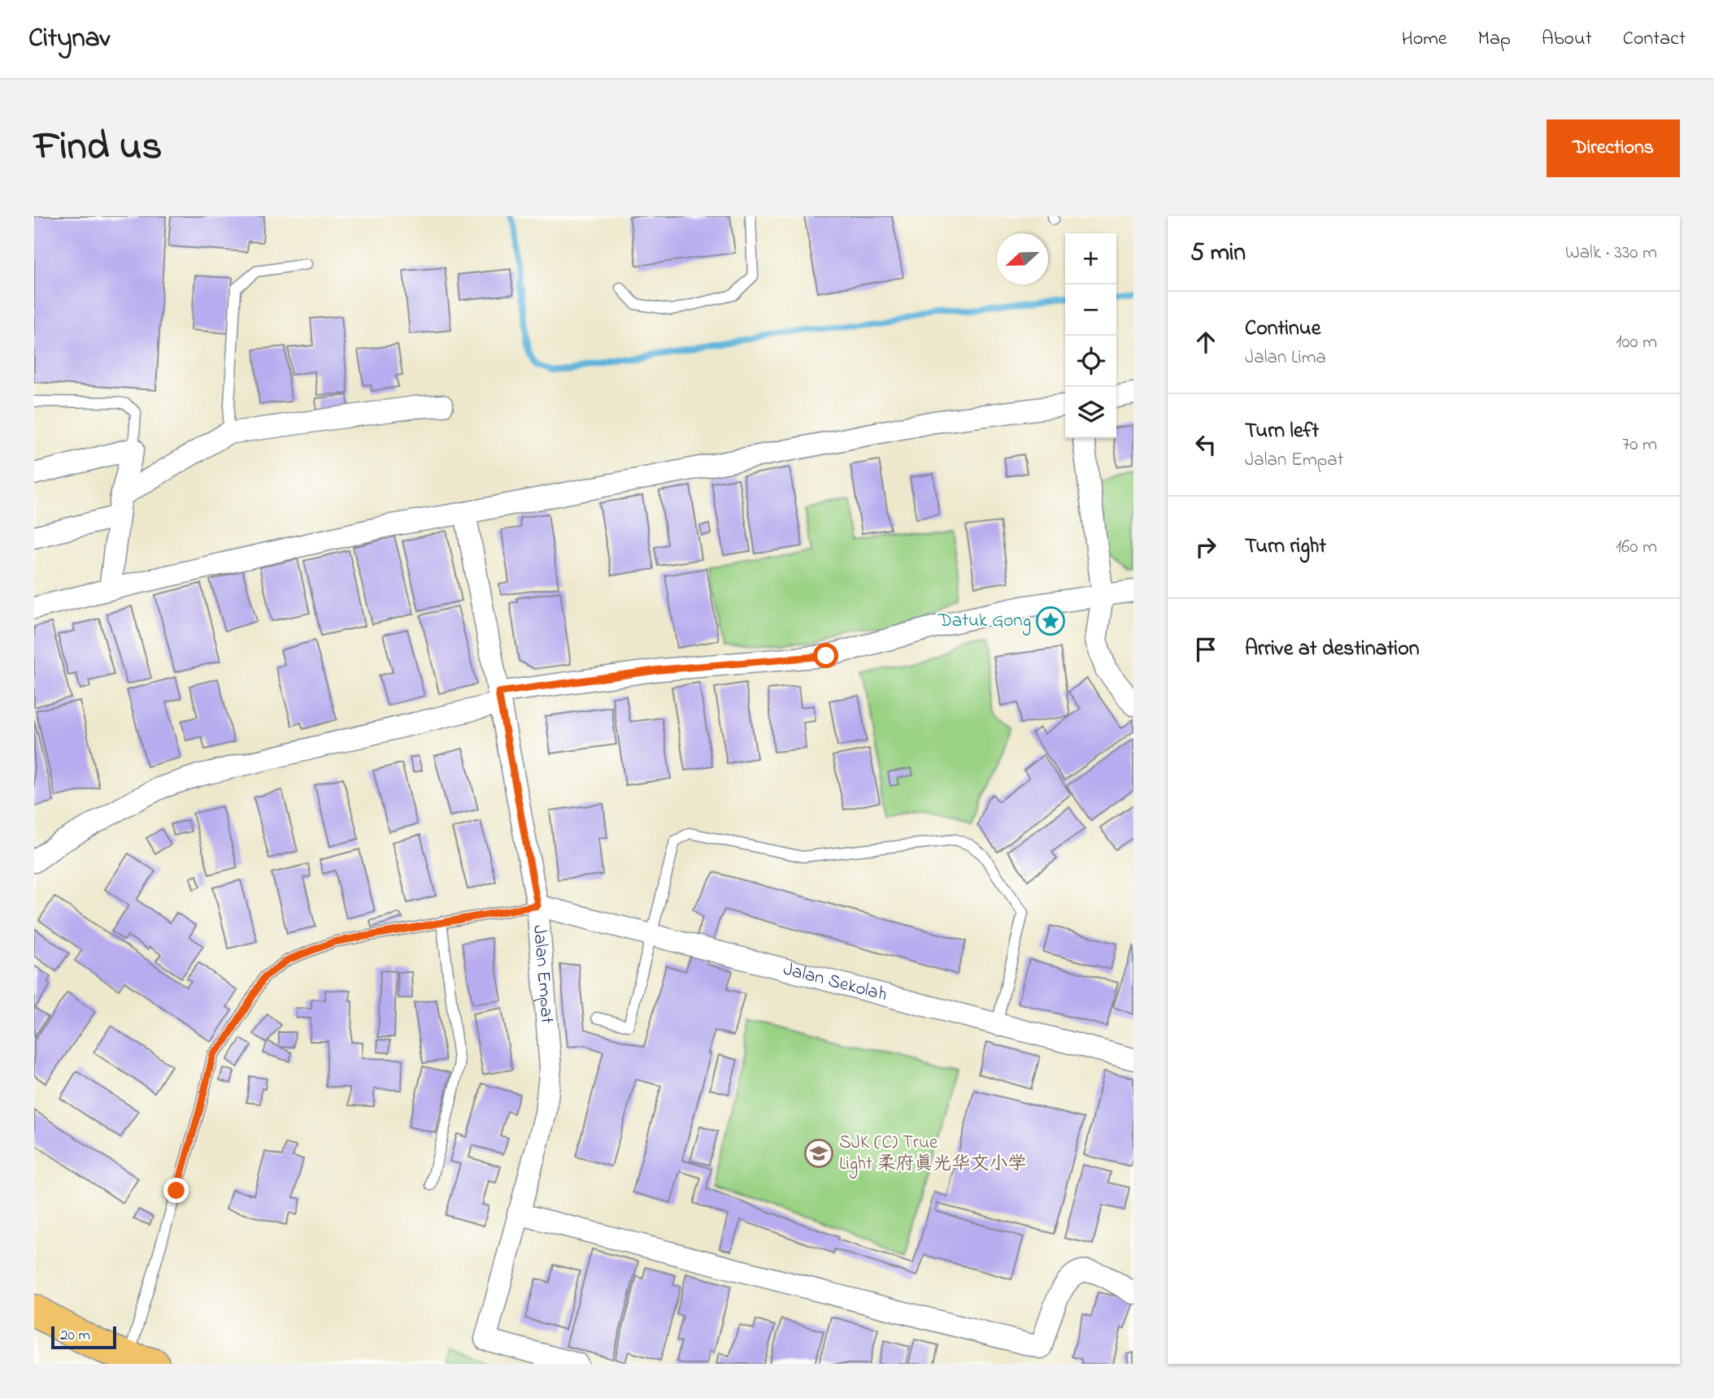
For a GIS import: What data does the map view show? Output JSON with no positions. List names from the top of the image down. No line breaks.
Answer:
{"streets":{"street":["Jalan Empat","Jalan Sekolah"]},"crossings":[["Jalan Empat","Jalan Sekolah"]],"places":{"place":["Datuk Gong"],"school or university":["SJK (C) True Light 柔府真光华文小学"]},"scale_bar":"20 m","north":"left","page":{"header":"Citynav","nav":["Home","Map","About","Contact"],"title":"Find us","buttons":"Directions","heading":["5 min","Walk · 330 m"],"map_buttons":["+","−"],"list":[["Continue","Jalan Lima","100 m"],["Turn left","Jalan Empat","70 m"],["Turn right","160 m"],"Arrive at destination"],"scale":"20 m"}}
